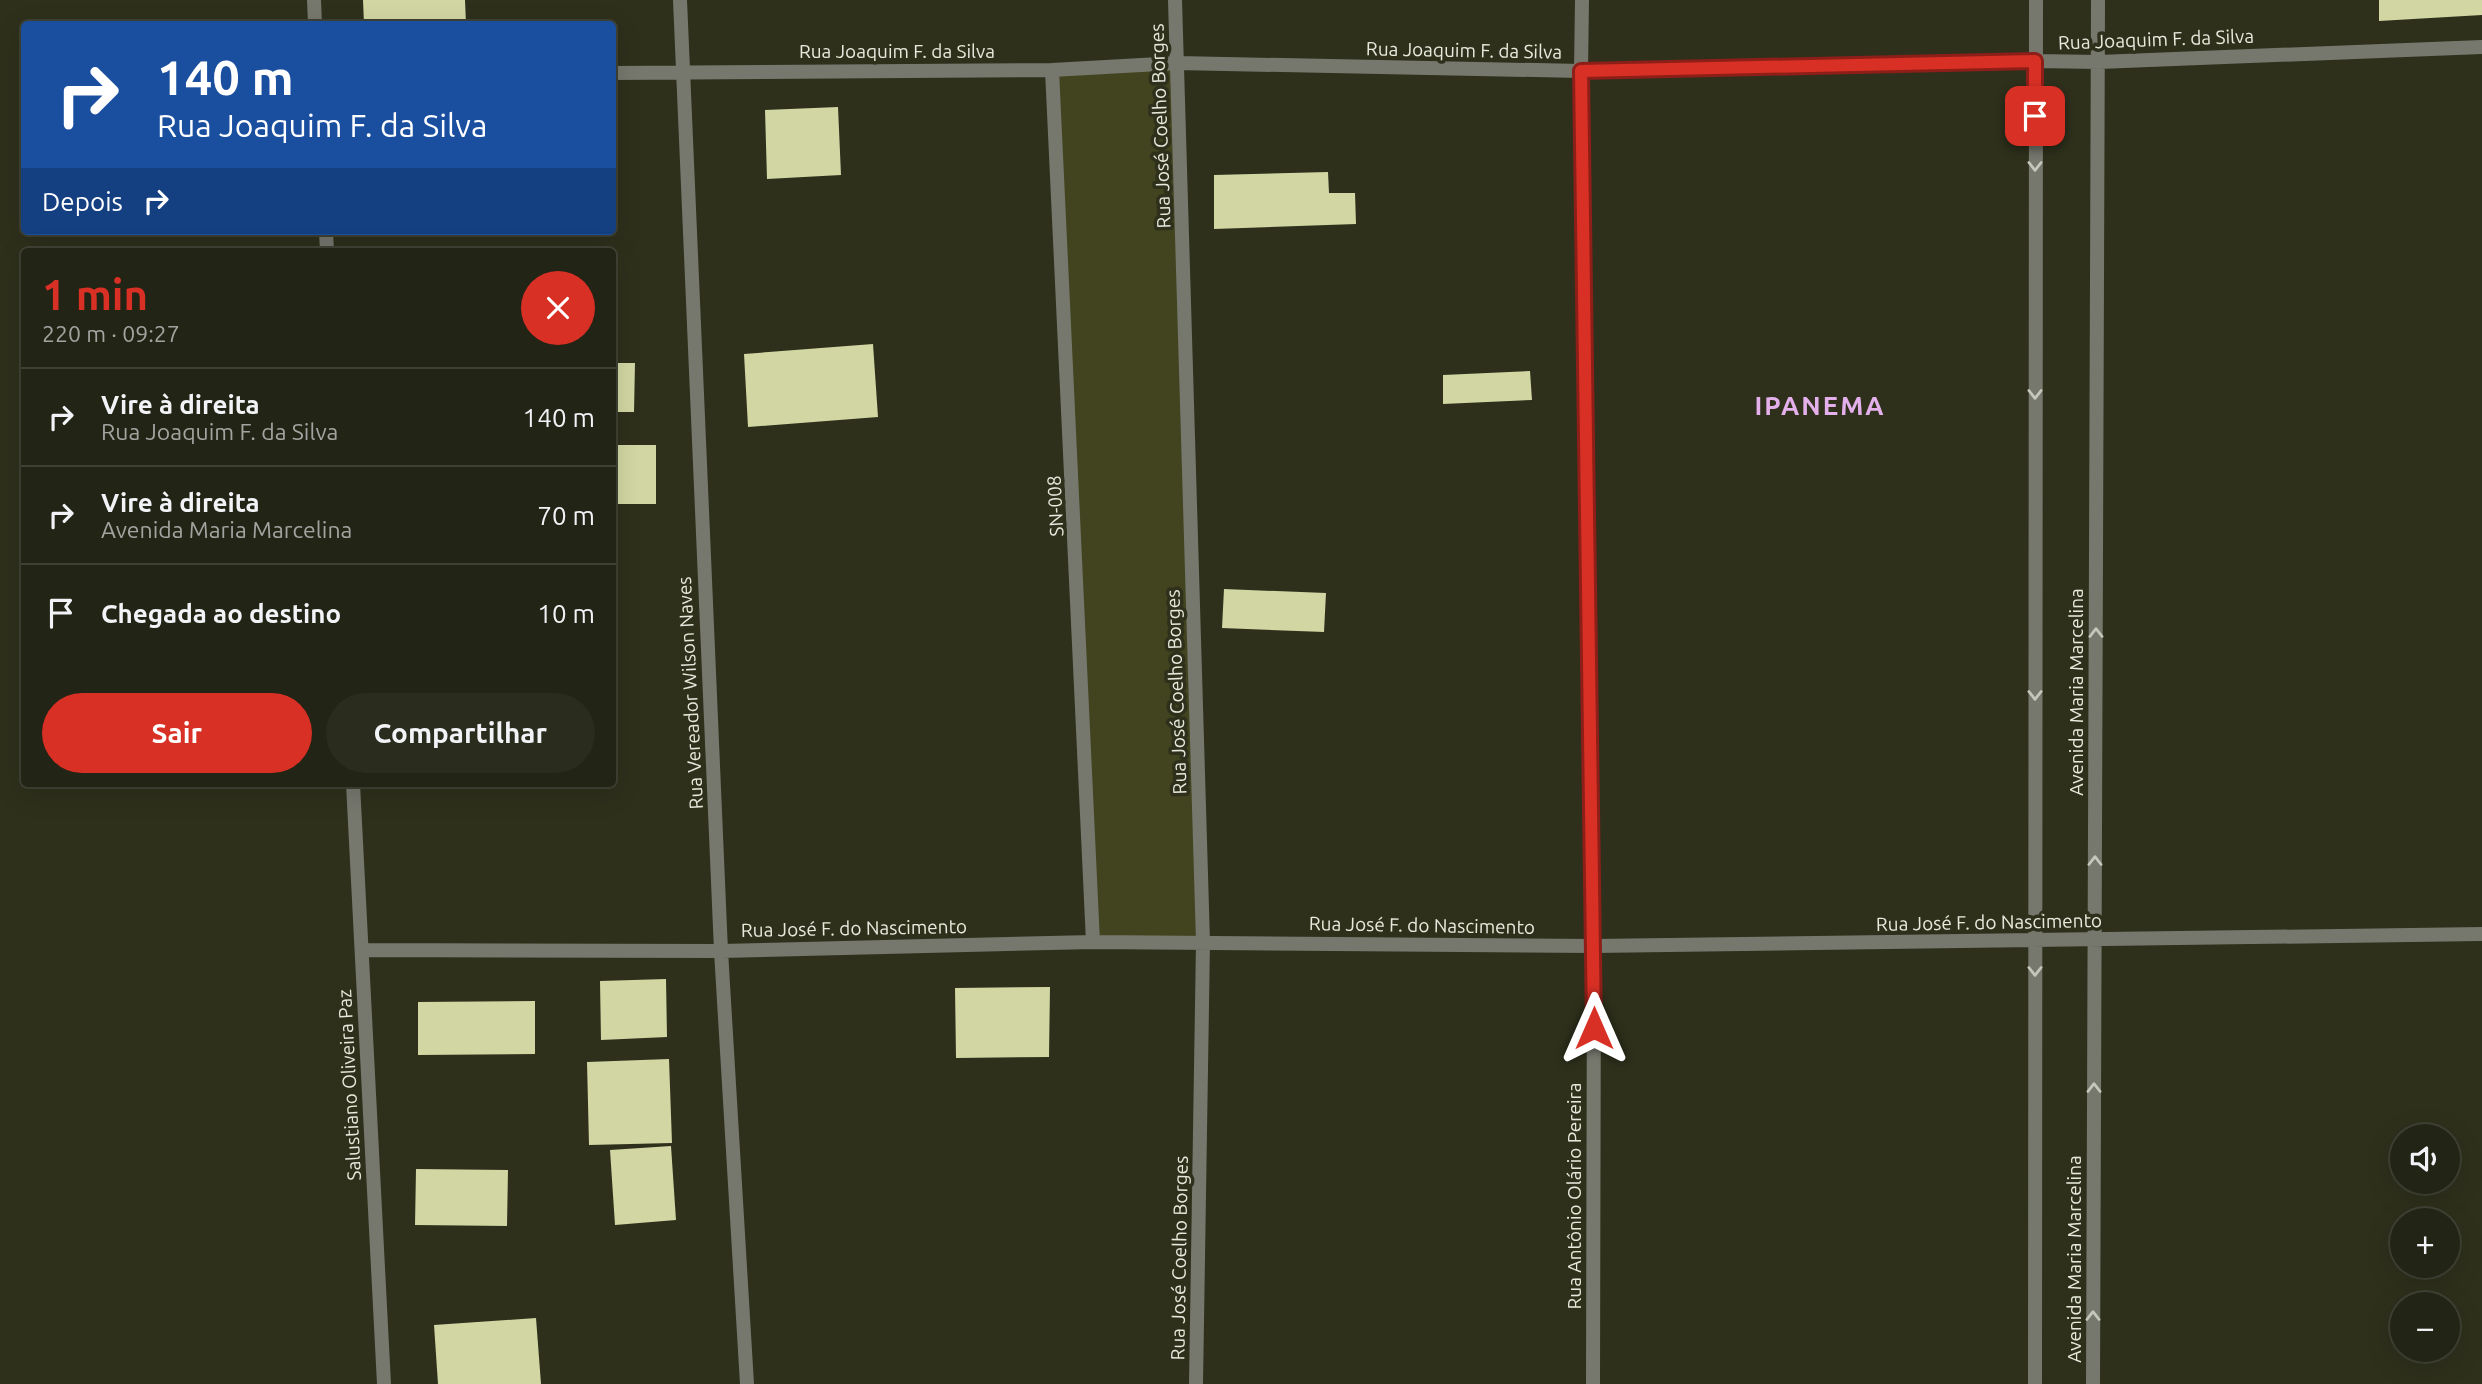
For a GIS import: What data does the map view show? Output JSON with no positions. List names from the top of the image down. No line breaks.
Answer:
{"streets":{"street":["Rua Joaquim F. da Silva","Rua José Coelho Borges","SN-008","Avenida Maria Marcelina","Rua Vereador Wilson Naves","Rua José F. do Nascimento","Salustiano Oliveira Paz","Rua Antônio Olário Pereira"]},"crossings":[["Rua Joaquim F. da Silva","Rua José Coelho Borges"],["Rua Joaquim F. da Silva","SN-008"],["Rua Joaquim F. da Silva","Avenida Maria Marcelina"],["Rua Joaquim F. da Silva","Rua Vereador Wilson Naves"],["Rua Joaquim F. da Silva","Rua Antônio Olário Pereira"],["Rua José Coelho Borges","Rua José F. do Nascimento"],["SN-008","Rua José F. do Nascimento"],["Avenida Maria Marcelina","Rua José F. do Nascimento"],["Rua Vereador Wilson Naves","Rua José F. do Nascimento"],["Rua José F. do Nascimento","Salustiano Oliveira Paz"],["Rua José F. do Nascimento","Rua Antônio Olário Pereira"]],"districts":["IPANEMA"],"page":{"turn":["140 m","Rua Joaquim F. da Silva"],"then":"Depois","heading":["1 min","220 m · 09:27"],"list":[{"name":"Vire à direita","note":"Rua Joaquim F. da Silva","value":"140 m"},{"name":"Vire à direita","note":"Avenida Maria Marcelina","value":"70 m"},{"name":"Chegada ao destino","value":"10 m"}],"buttons":["Sair","Compartilhar"],"map_buttons":["+","−"]}}
